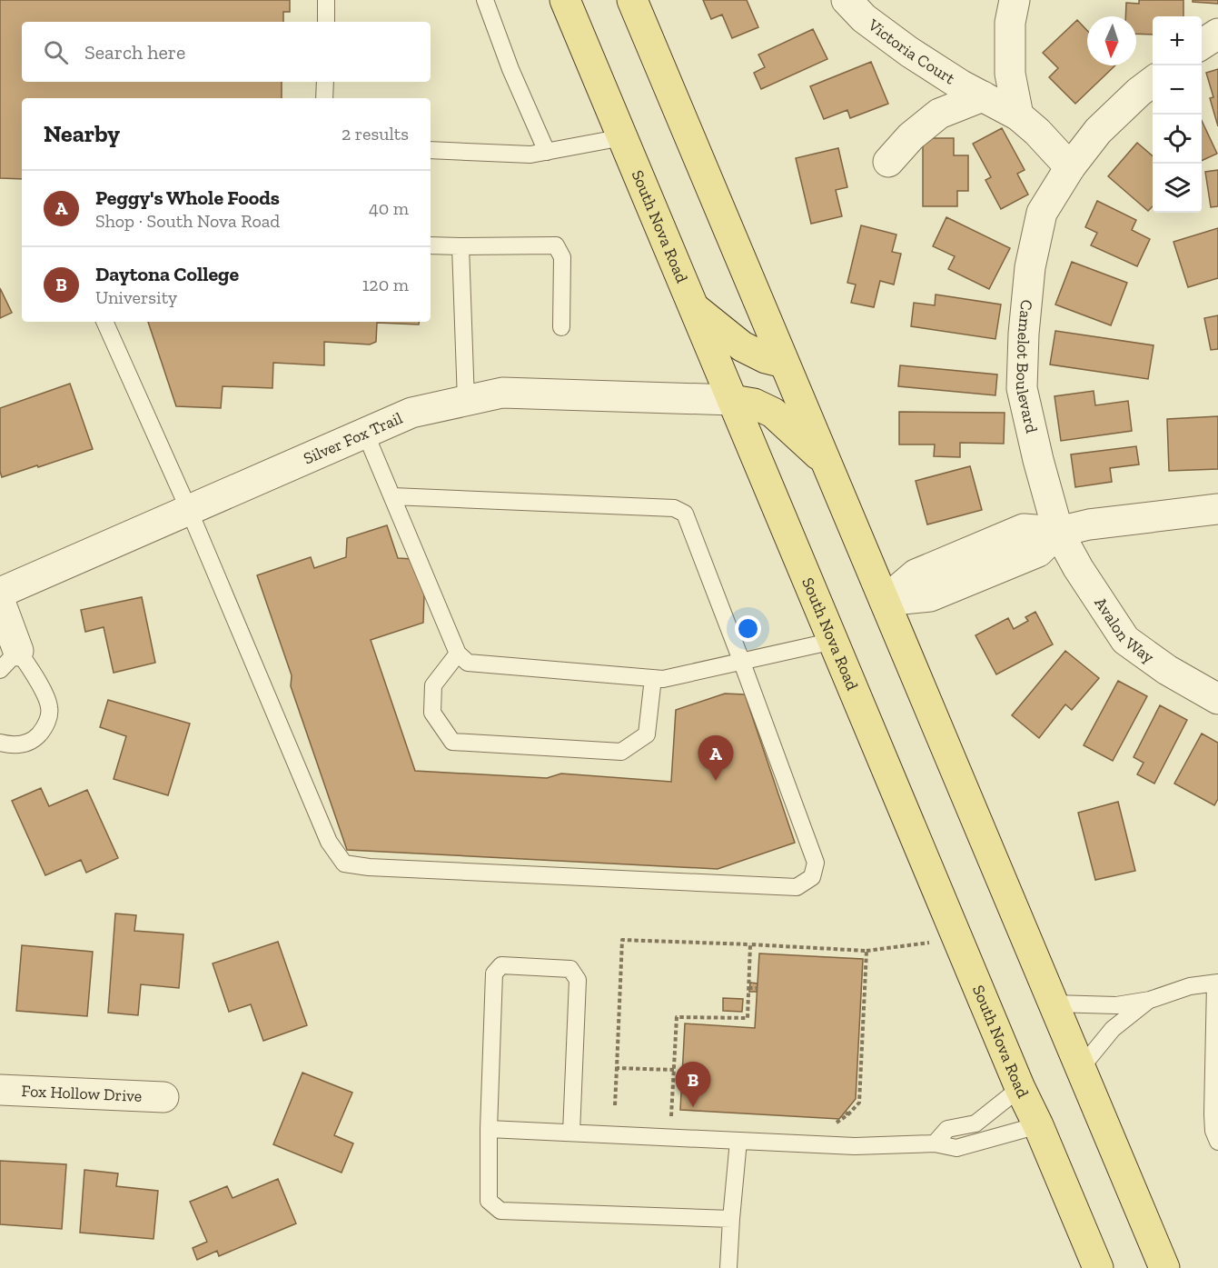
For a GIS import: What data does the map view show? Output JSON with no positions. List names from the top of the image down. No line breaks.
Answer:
{"streets":{"main road":["South Nova Road"],"street":["Victoria Court","Camelot Boulevard","Silver Fox Trail","Avalon Way","Fox Hollow Drive"]},"crossings":[["Victoria Court","Camelot Boulevard"],["South Nova Road","Silver Fox Trail"],["Camelot Boulevard","Avalon Way"]],"north":"bottom","page":{"map_buttons":["+","−"],"search":"Search here","heading":["Nearby","2 results"],"list":[{"mark":"A","name":"Peggy's Whole Foods","note":"Shop · South Nova Road","value":"40 m"},{"mark":"B","name":"Daytona College","note":"University","value":"120 m"}],"pins":["A","B"]}}
